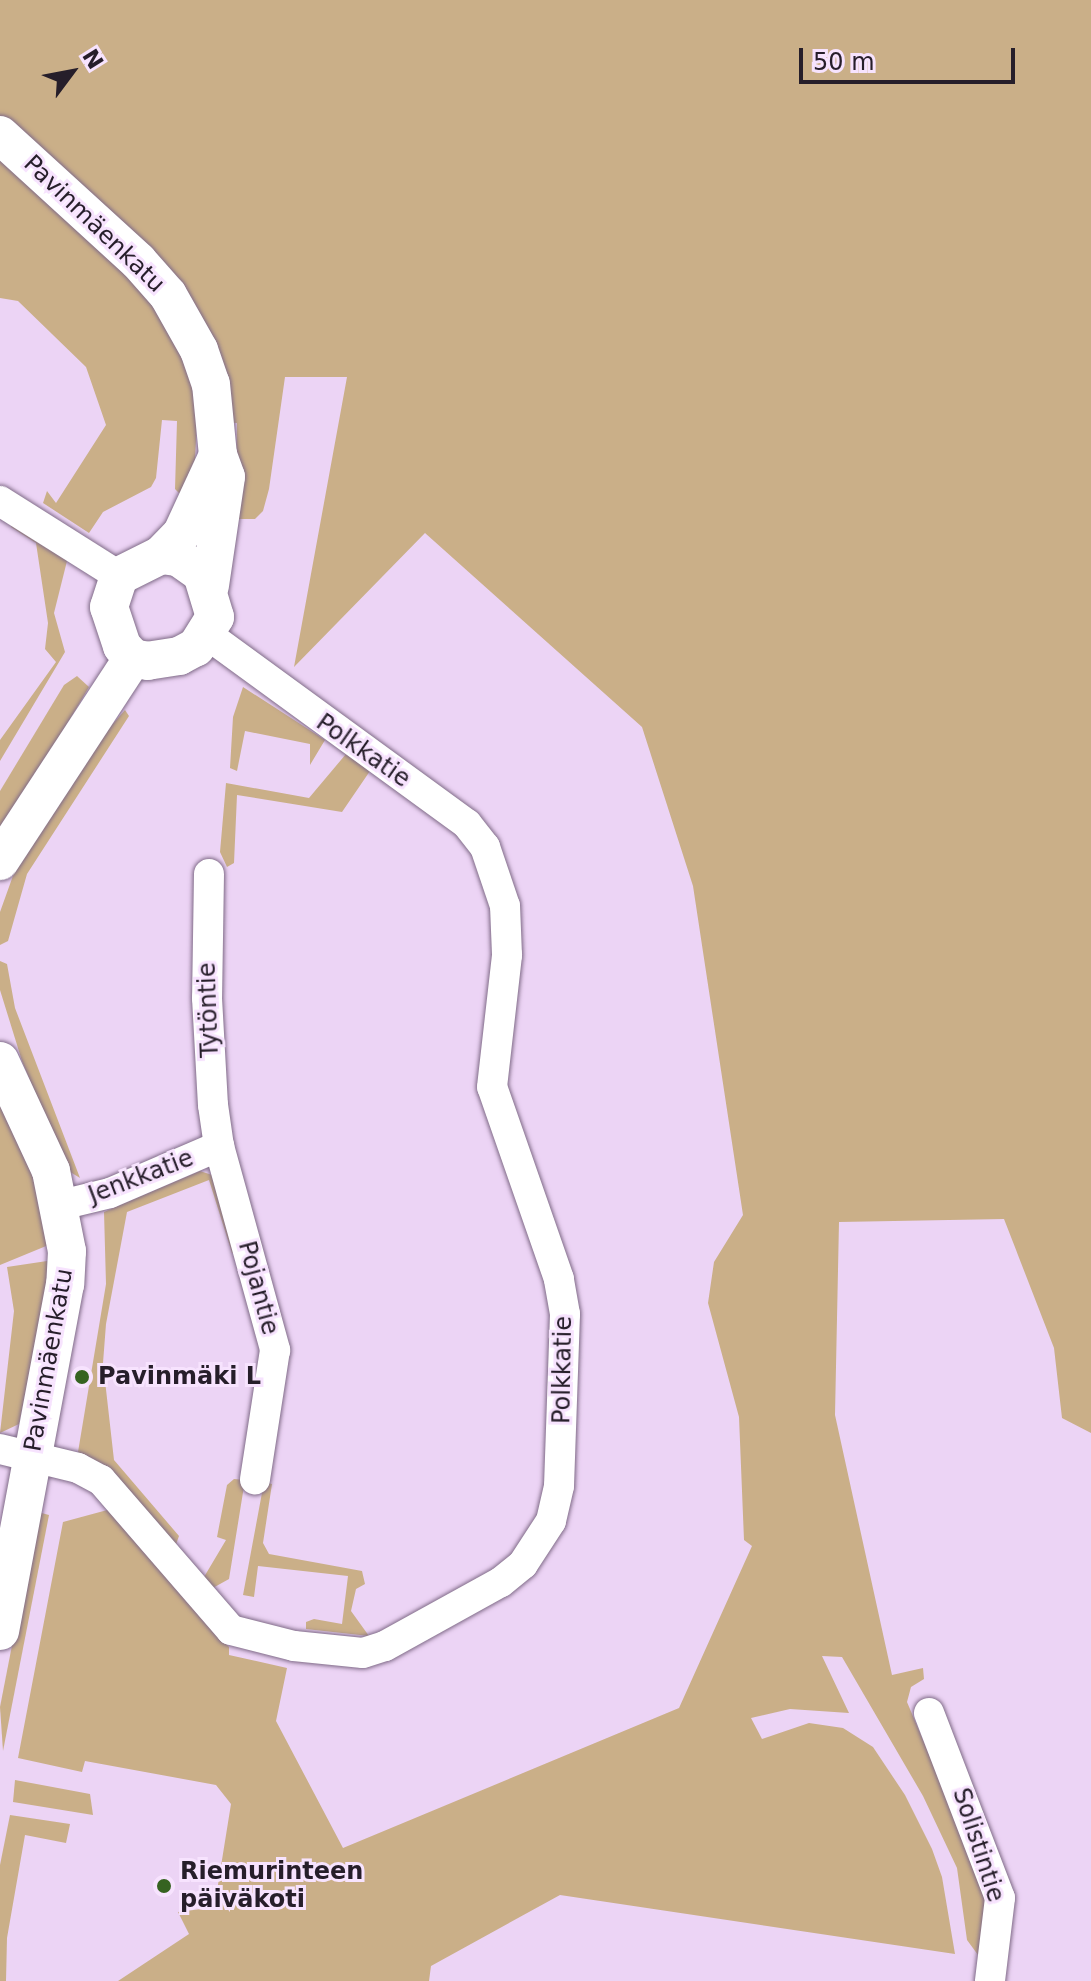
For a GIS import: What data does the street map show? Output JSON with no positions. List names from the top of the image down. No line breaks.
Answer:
{"streets":{"street":["Pavinmäenkatu","Polkkatie","Tytöntie","Jenkkatie","Pojantie","Solistintie"]},"crossings":[["Pavinmäenkatu","Polkkatie"],["Pavinmäenkatu","Jenkkatie"],["Tytöntie","Jenkkatie"],["Tytöntie","Pojantie"],["Jenkkatie","Pojantie"]],"places":["Pavinmäki L","Riemurinteen päiväkoti"],"scale_bar":"50 m","north":"top right"}
